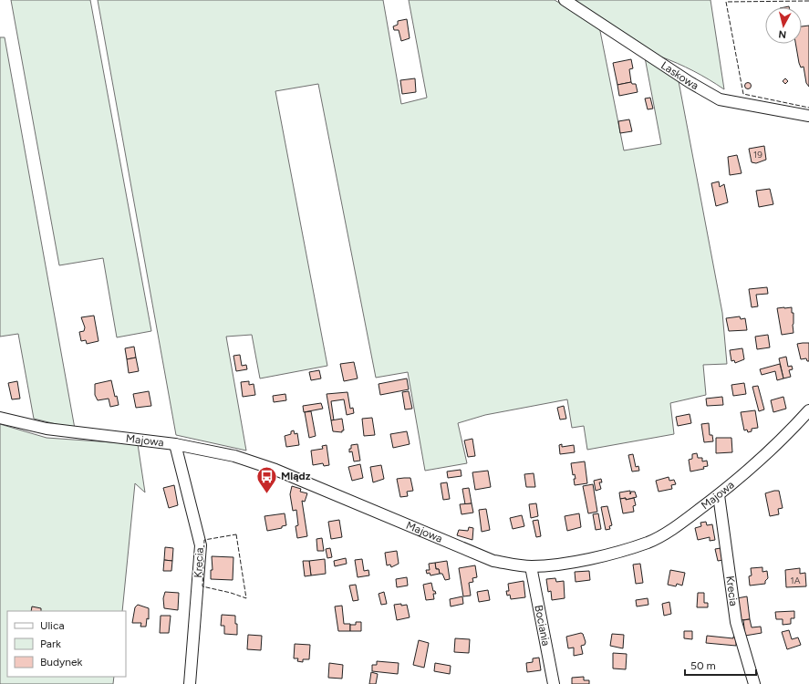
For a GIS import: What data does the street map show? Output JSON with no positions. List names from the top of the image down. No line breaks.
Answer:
{"streets":{"street":["Laskowa","Majowa","Krecia","Bociania"]},"crossings":[["Majowa","Krecia"],["Majowa","Bociania"]],"places":{"bus stop":["Mlądz"]},"house_numbers":["19","1A"],"legend":["Ulica","Park","Budynek"],"scale_bar":"50 m","north":"bottom"}
